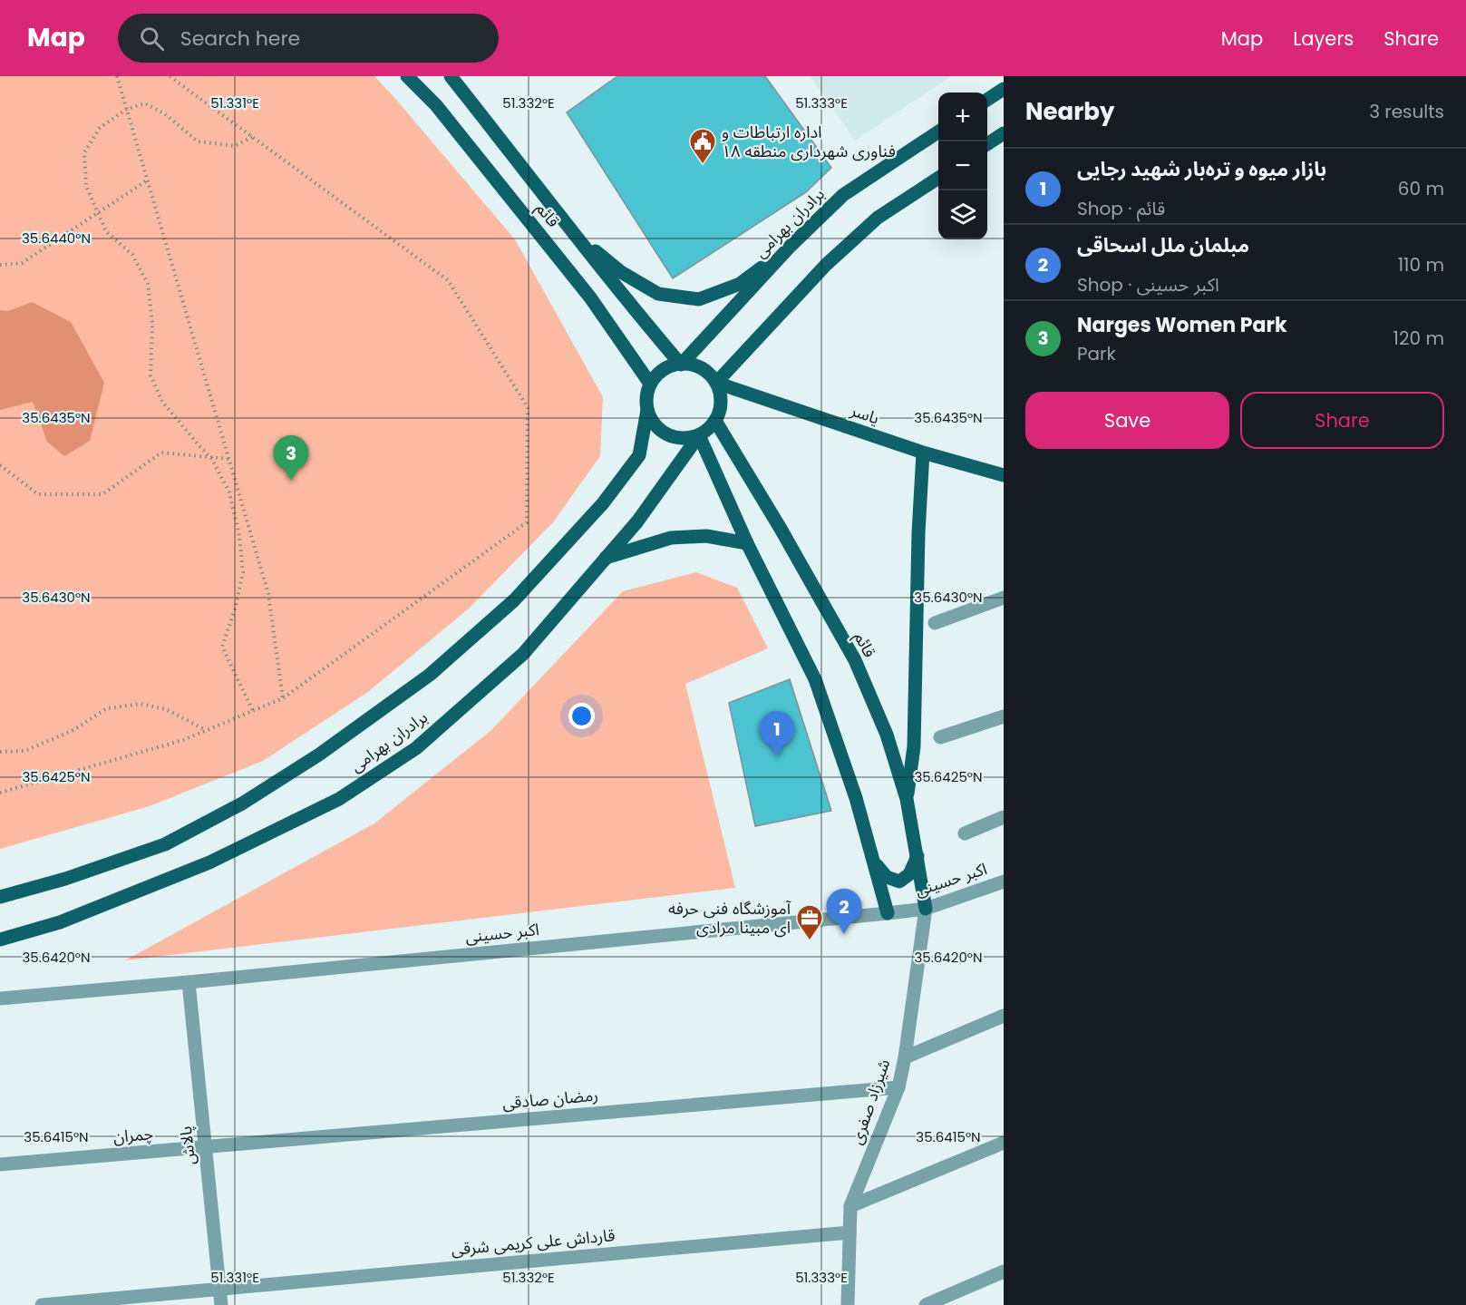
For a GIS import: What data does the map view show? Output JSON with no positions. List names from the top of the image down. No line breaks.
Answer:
{"streets":{"main road":["قائم","برادران بهرامی","یاسر"],"street":["اکبر حسینی","رمضان صادقی","شیرزاد صفری","چمران","پالاش","قارداش علی کریمی شرقی"]},"crossings":[["قائم","برادران بهرامی"],["قائم","یاسر"],["قائم","اکبر حسینی"],["قائم","شیرزاد صفری"],["برادران بهرامی","یاسر"],["اکبر حسینی","شیرزاد صفری"],["اکبر حسینی","پالاش"],["رمضان صادقی","شیرزاد صفری"],["رمضان صادقی","چمران"],["رمضان صادقی","پالاش"],["شیرزاد صفری","قارداش علی کریمی شرقی"],["چمران","پالاش"],["پالاش","قارداش علی کریمی شرقی"]],"places":{"public building":["اداره ارتباطات و فناوری شهرداری منطقه ۱۸"],"office":["آموزشگاه فنی حرفه ای مبینا مرادی"]},"page":{"header":"Map","search":"Search here","nav":["Map","Layers","Share"],"heading":["Nearby","3 results"],"map_buttons":["+","−"],"list":[{"mark":"1","name":"بازار میوه و تره‌بار شهید رجایی","note":"Shop · قائم","value":"60 m"},{"mark":"2","name":"مبلمان ملل اسحاقی","note":"Shop · اکبر حسینی","value":"110 m"},{"mark":"3","name":"Narges Women Park","note":"Park","value":"120 m"}],"buttons":["Save","Share"],"pins":["3","1","2"]},"coordinates":["51.331°E","51.332°E","51.333°E","35.6440°N","35.6435°N","35.6430°N","35.6425°N","35.6420°N","35.6415°N"]}
